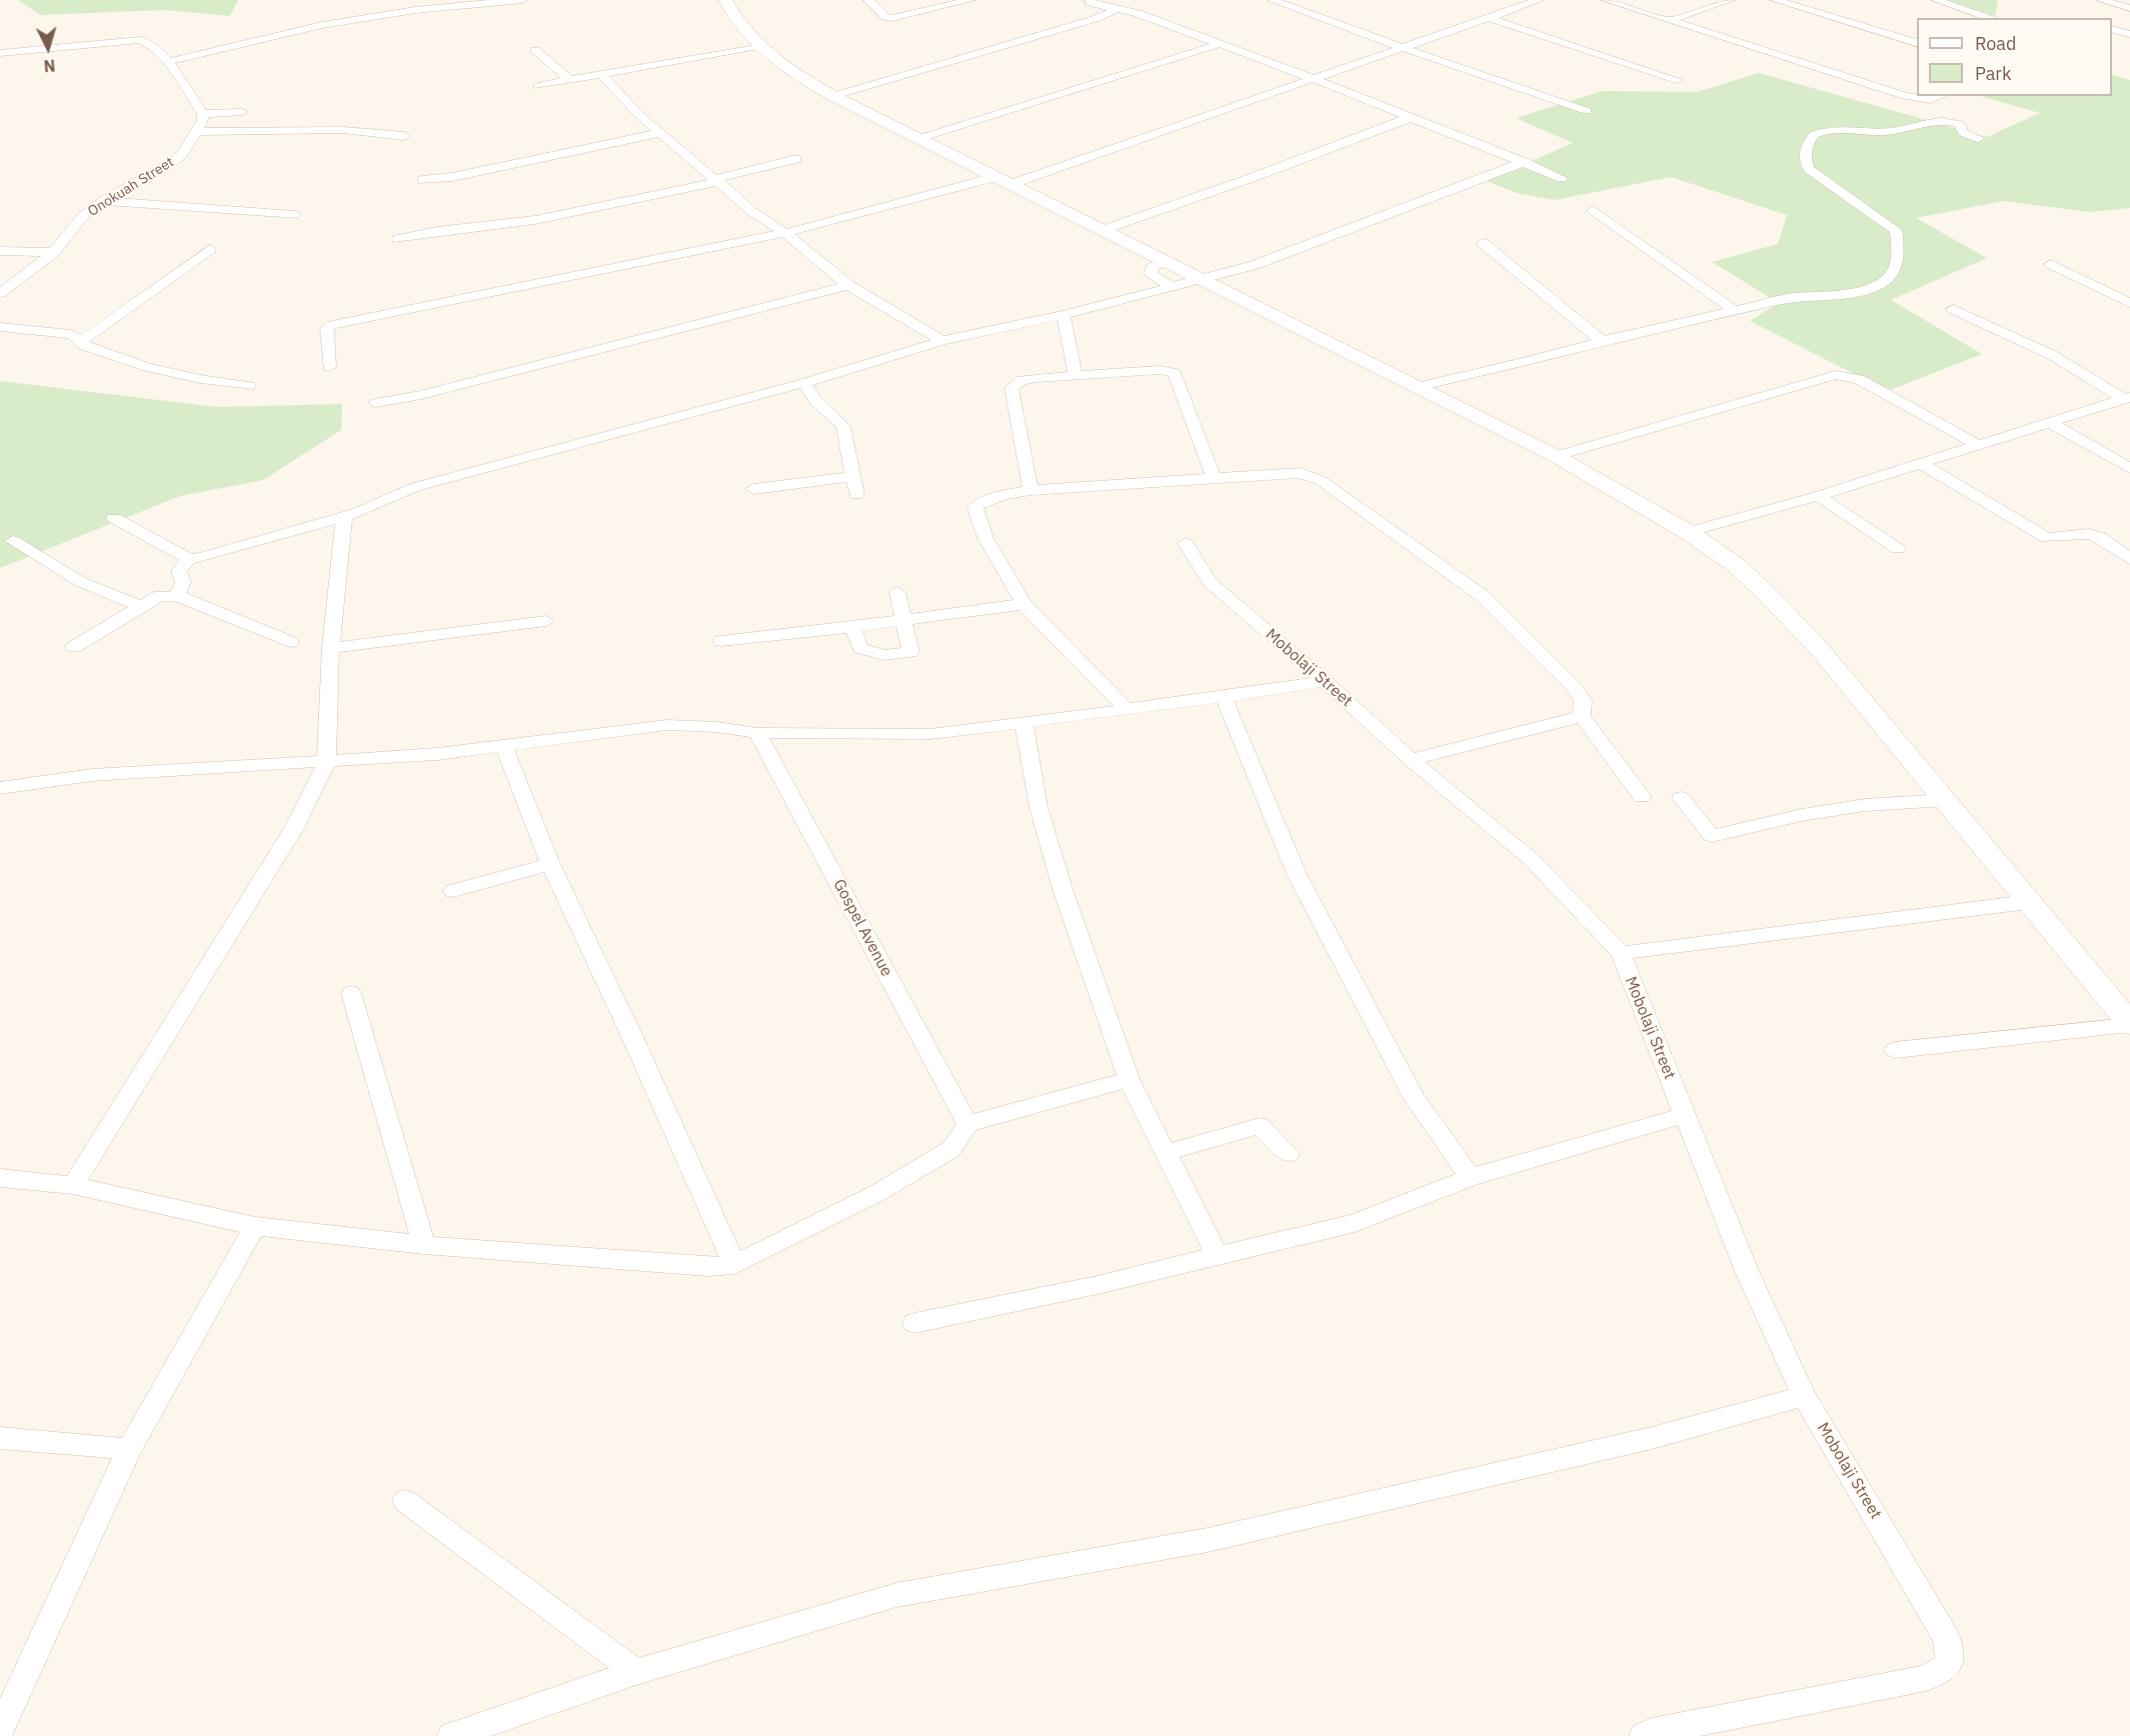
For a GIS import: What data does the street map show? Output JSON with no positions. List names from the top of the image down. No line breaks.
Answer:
{"streets":{"street":["Onokuah Street","Mobolaji Street","Gospel Avenue"]},"legend":["Road","Park"],"north":"bottom"}
